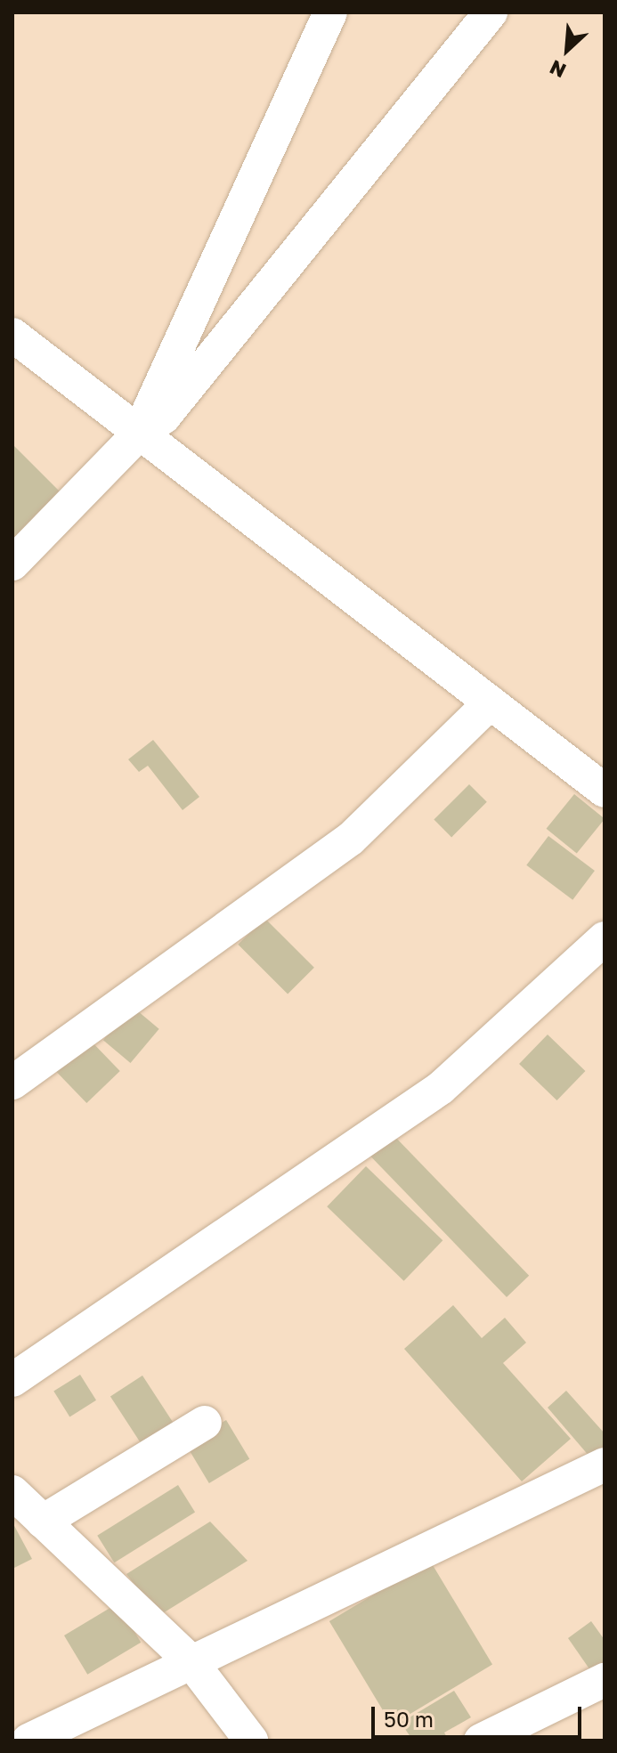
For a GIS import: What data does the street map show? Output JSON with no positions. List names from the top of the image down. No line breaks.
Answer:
{"scale_bar":"50 m","north":"bottom left"}
